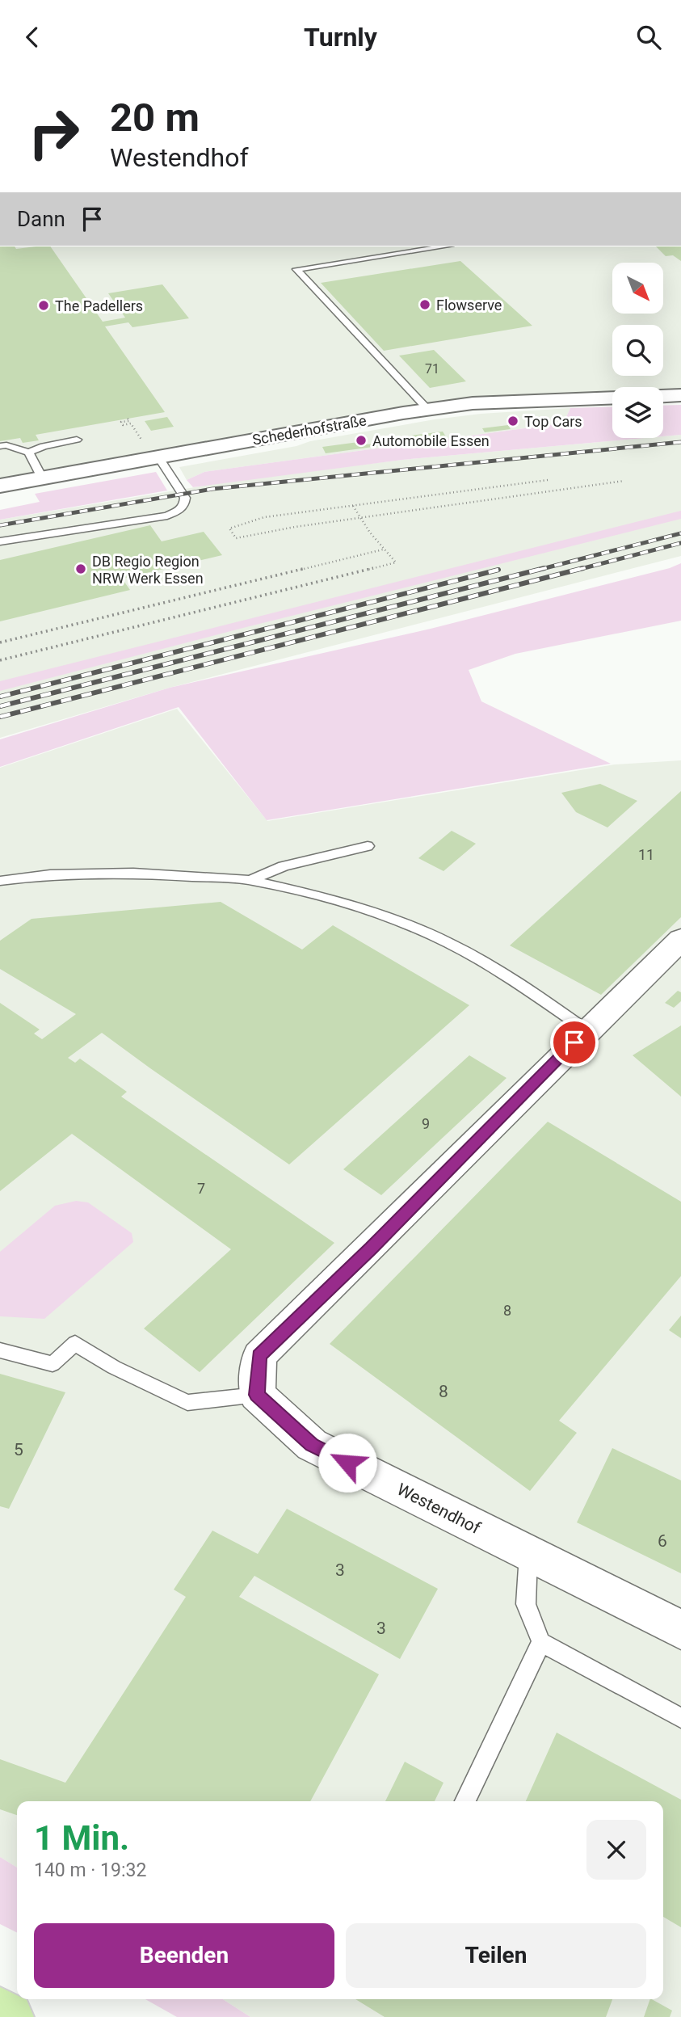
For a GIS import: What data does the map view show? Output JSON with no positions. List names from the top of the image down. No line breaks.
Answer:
{"streets":{"street":["Schederhofstraße","Westendhof"]},"places":["Flowserve","The Padellers","Top Cars","Automobile Essen","DB Regio Region NRW Werk Essen"],"house_numbers":["71","11","9","7","8","8","5","6","3","3"],"north":"bottom right","page":{"header":"Turnly","turn":["20 m","Westendhof"],"then":"Dann","heading":["1 Min.","140 m · 19:32"],"buttons":["Beenden","Teilen"]}}
